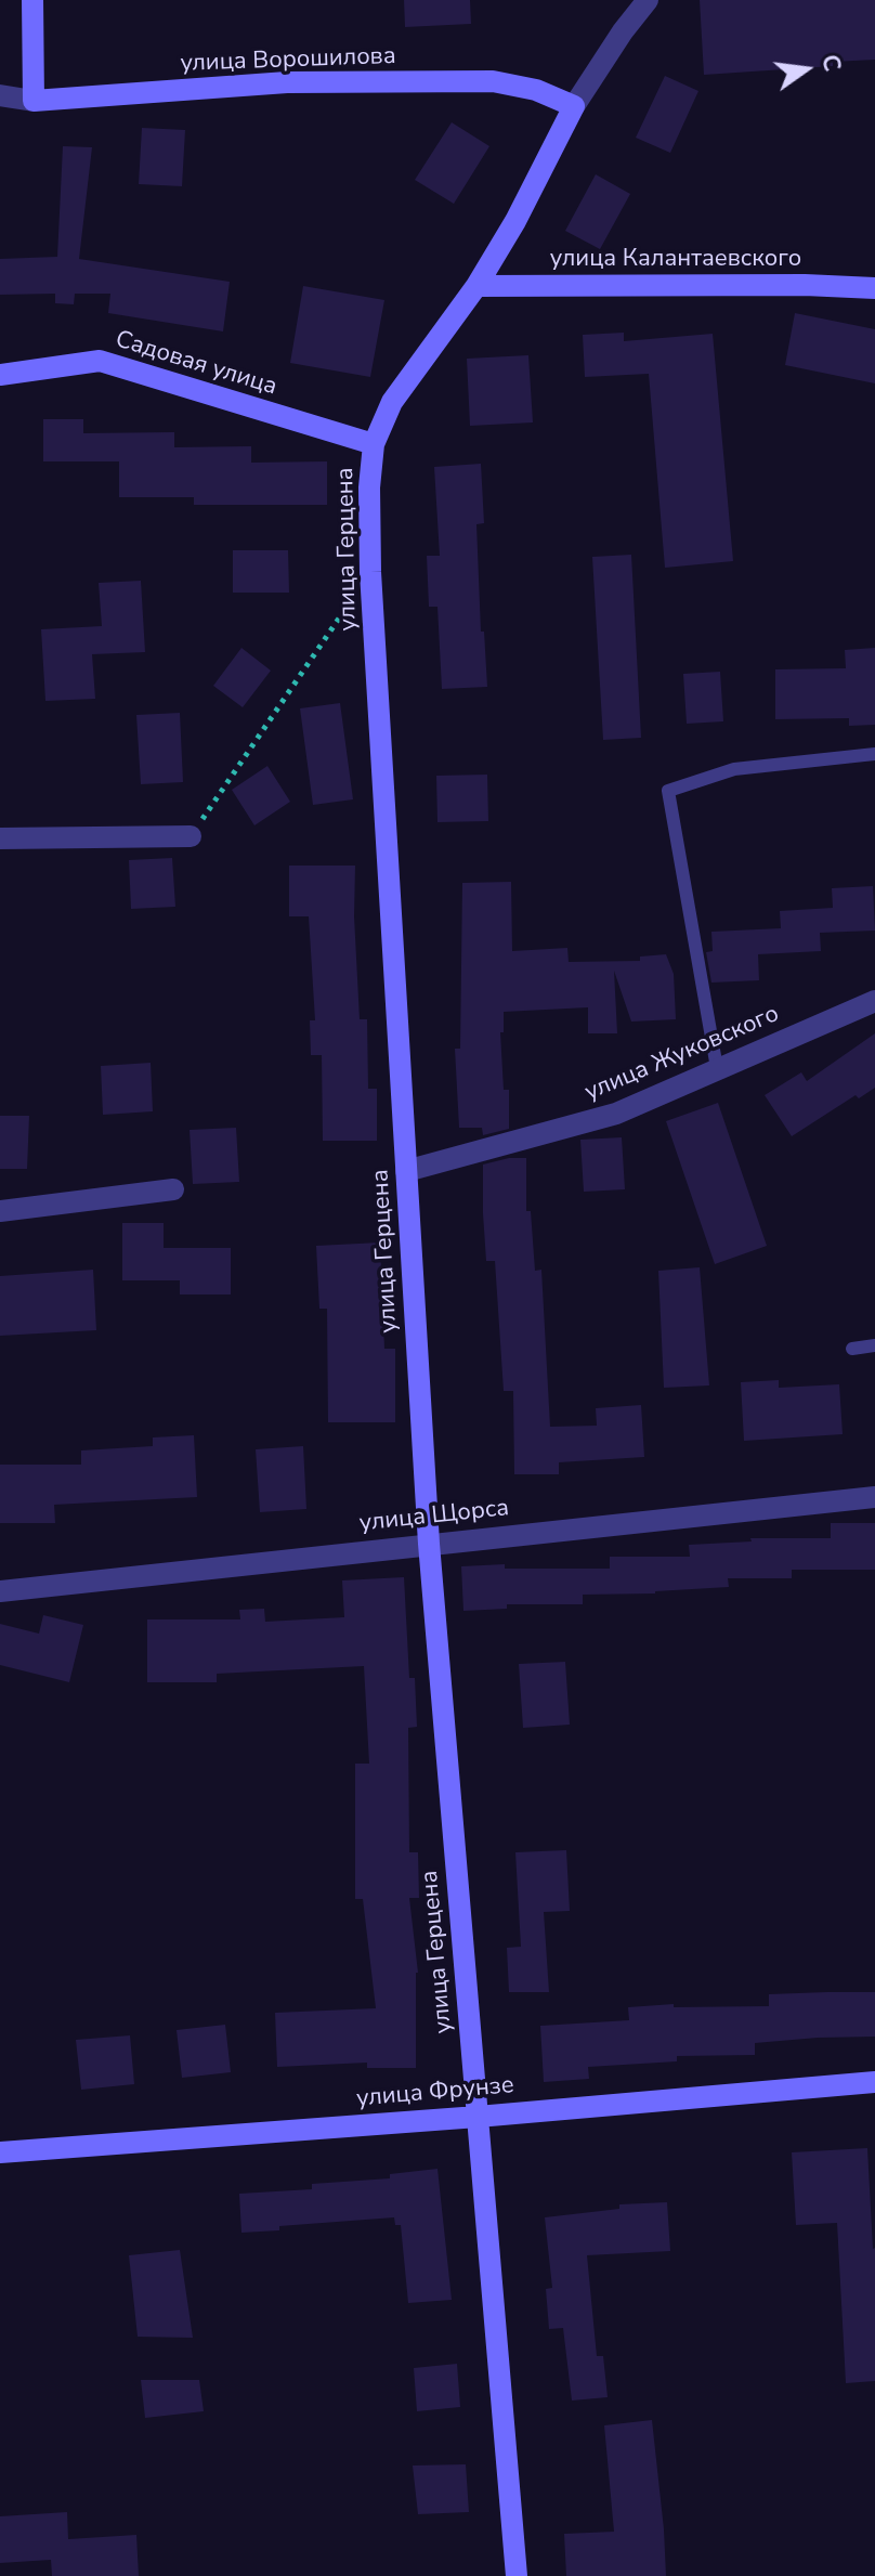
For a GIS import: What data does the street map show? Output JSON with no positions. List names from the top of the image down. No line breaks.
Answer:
{"streets":{"street":["улица Ворошилова","улица Калантаевского","Садовая улица","улица Герцена","улица Жуковского","улица Щорса","улица Фрунзе"]},"crossings":[["улица Ворошилова","улица Герцена"],["улица Калантаевского","улица Герцена"],["Садовая улица","улица Герцена"],["улица Герцена","улица Жуковского"],["улица Герцена","улица Щорса"],["улица Герцена","улица Фрунзе"]],"north":"right"}
